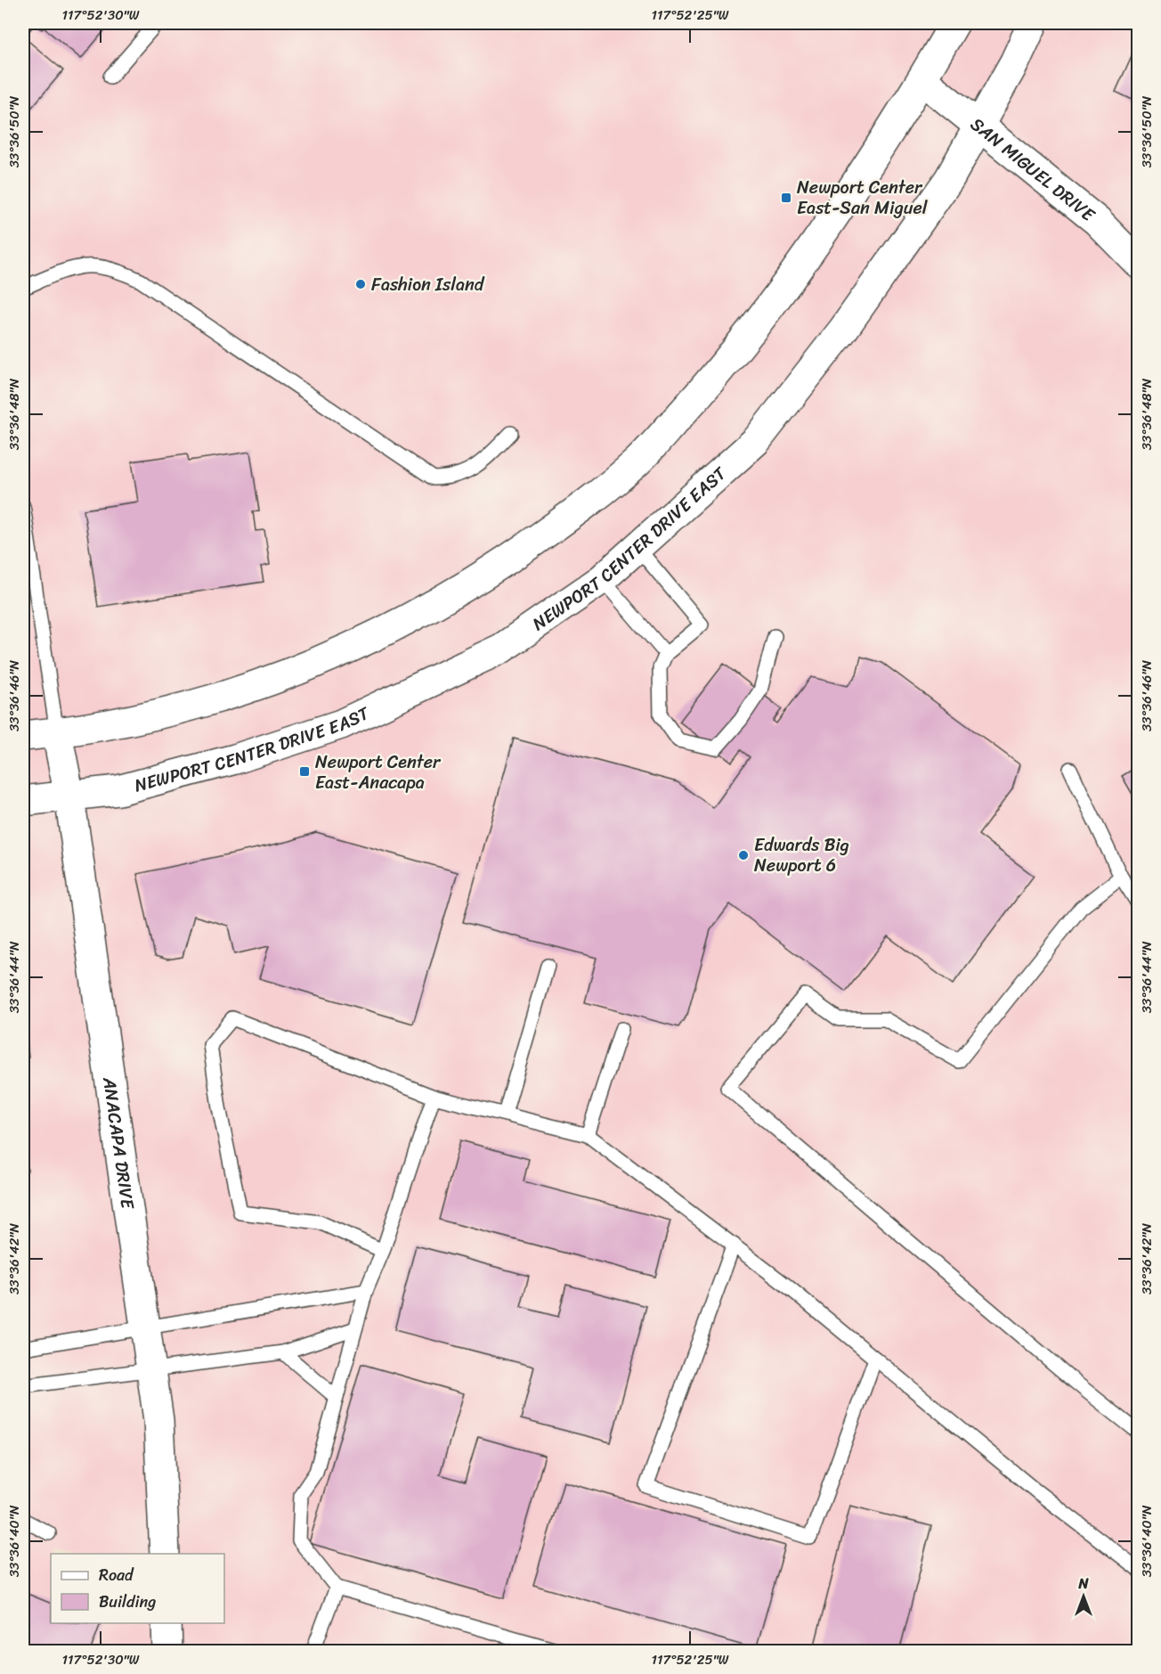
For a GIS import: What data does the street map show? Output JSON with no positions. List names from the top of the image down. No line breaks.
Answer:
{"streets":{"main road":["SAN MIGUEL DRIVE","NEWPORT CENTER DRIVE EAST","ANACAPA DRIVE"]},"crossings":[["SAN MIGUEL DRIVE","NEWPORT CENTER DRIVE EAST"],["NEWPORT CENTER DRIVE EAST","ANACAPA DRIVE"]],"places":{"transit":["Newport Center East-San Miguel","Newport Center East-Anacapa"],"other":["Fashion Island","Edwards Big Newport 6"]},"legend":["Road","Building"],"north":"top","coordinates":["117°52'30\"W","117°52'25\"W","33°36'50\"N","33°36'48\"N","33°36'46\"N","33°36'44\"N","33°36'42\"N","33°36'40\"N"]}
